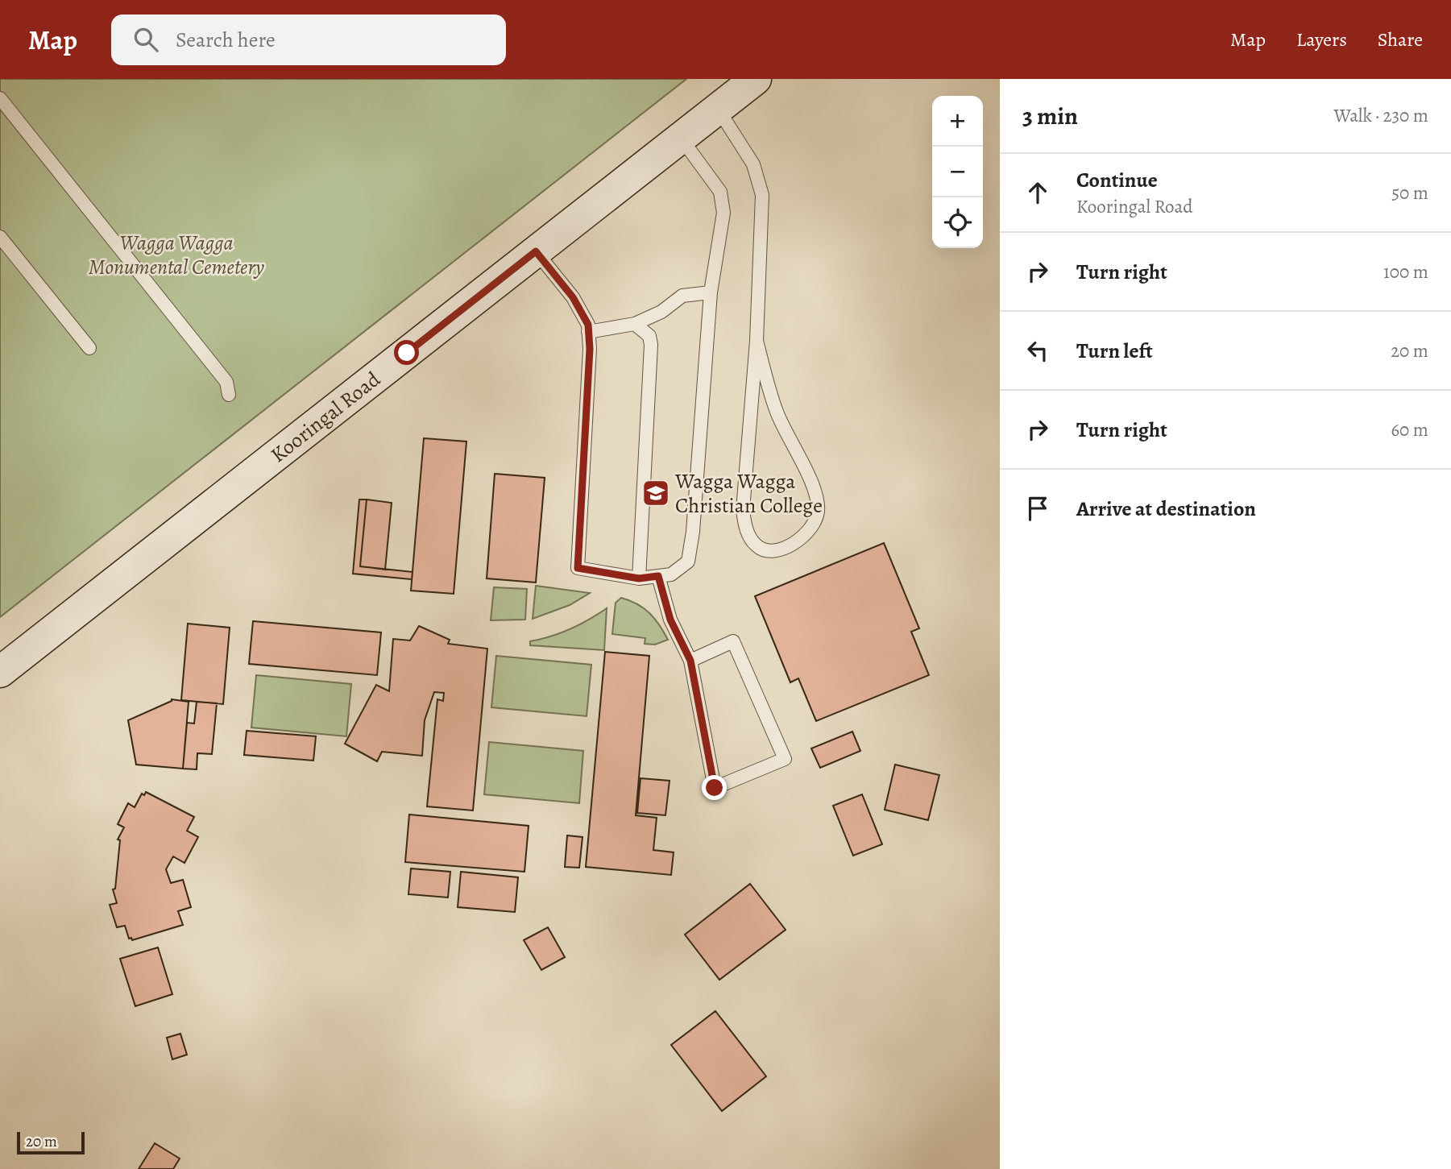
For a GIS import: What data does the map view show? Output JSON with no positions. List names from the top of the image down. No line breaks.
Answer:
{"streets":{"main road":["Kooringal Road"]},"parks":["Wagga Wagga Monumental Cemetery"],"places":{"school or university":["Wagga Wagga Christian College"]},"scale_bar":"20 m","page":{"header":"Map","search":"Search here","nav":["Map","Layers","Share"],"heading":["3 min","Walk · 230 m"],"map_buttons":["+","−"],"list":[["Continue","Kooringal Road","50 m"],["Turn right","100 m"],["Turn left","20 m"],["Turn right","60 m"],"Arrive at destination"],"scale":"20 m"}}
